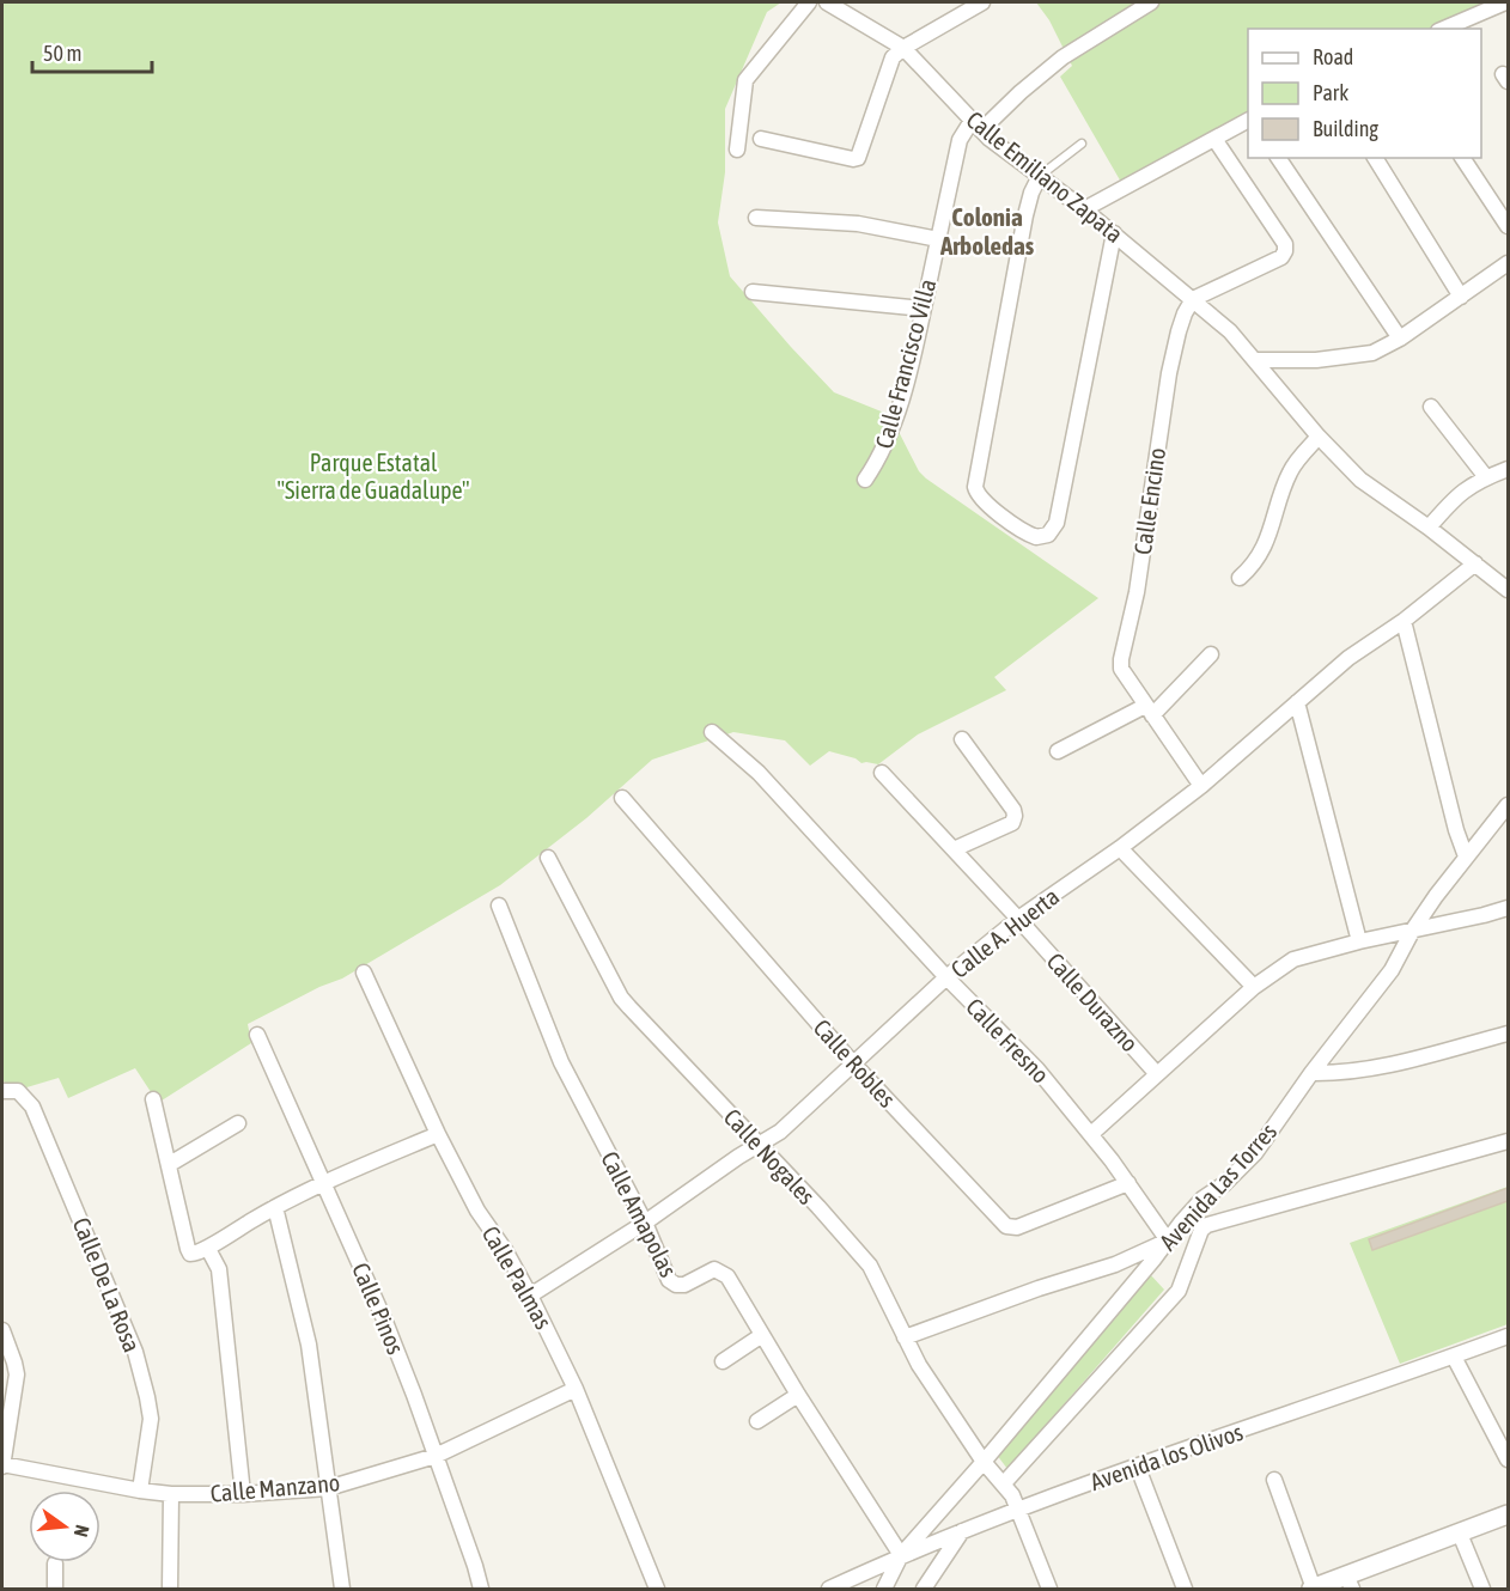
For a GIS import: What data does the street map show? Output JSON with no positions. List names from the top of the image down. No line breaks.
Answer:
{"streets":{"street":["Calle Emiliano Zapata","Calle Francisco Villa","Calle Encino","Calle A. Huerta","Calle Durazno","Calle Fresno","Calle Robles","Calle Nogales","Avenida Las Torres","Calle Amapolas","Calle Palmas","Calle De La Rosa","Calle Pinos","Avenida los Olivos","Calle Manzano"]},"crossings":[["Calle Emiliano Zapata","Calle Francisco Villa"],["Calle Emiliano Zapata","Calle Encino"],["Calle Emiliano Zapata","Calle A. Huerta"],["Calle Encino","Calle A. Huerta"],["Calle A. Huerta","Calle Durazno"],["Calle A. Huerta","Calle Fresno"],["Calle A. Huerta","Calle Robles"],["Calle A. Huerta","Calle Nogales"],["Calle A. Huerta","Calle Amapolas"],["Calle A. Huerta","Calle Palmas"],["Calle Fresno","Calle Robles"],["Calle Fresno","Avenida Las Torres"],["Calle Nogales","Avenida Las Torres"],["Calle Nogales","Avenida los Olivos"],["Avenida Las Torres","Calle Amapolas"],["Avenida Las Torres","Avenida los Olivos"],["Calle Amapolas","Avenida los Olivos"],["Calle Palmas","Calle Manzano"],["Calle De La Rosa","Calle Manzano"],["Calle Pinos","Calle Manzano"]],"districts":["Colonia Arboledas"],"parks":["Parque Estatal \"Sierra de Guadalupe\""],"legend":["Road","Park","Building"],"scale_bar":"50 m","north":"right"}
